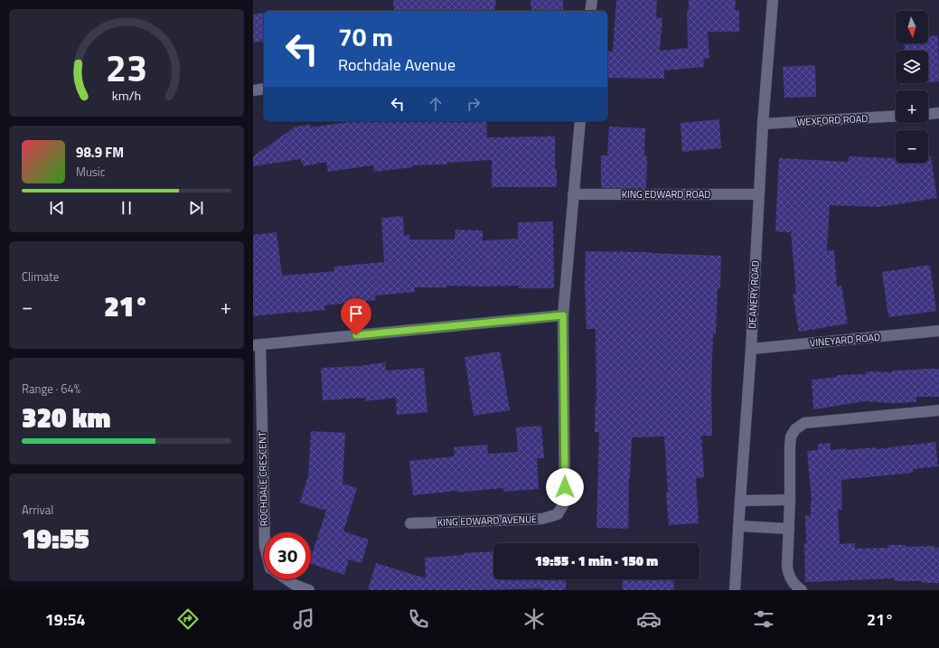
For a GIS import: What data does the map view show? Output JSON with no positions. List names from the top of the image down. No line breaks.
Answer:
{"streets":{"street":["WEXFORD ROAD","KING EDWARD ROAD","DEANERY ROAD","VINEYARD ROAD","ROCHDALE CRESCENT","KING EDWARD AVENUE"]},"crossings":[["WEXFORD ROAD","DEANERY ROAD"],["KING EDWARD ROAD","DEANERY ROAD"],["DEANERY ROAD","VINEYARD ROAD"]],"north":"bottom","page":{"map_buttons":["+","−"],"turn":["70 m","Rochdale Avenue"],"song":["98.9 FM","Music"],"tile":["Climate",["Range · 64%","320 km"],["Arrival","19:55"]],"heat":["−","21°","+"],"limit":"30","trip":"19:55 · 1 min · 150 m","tabs":["19:54","21°"],"gauge":["23","km/h"]}}
